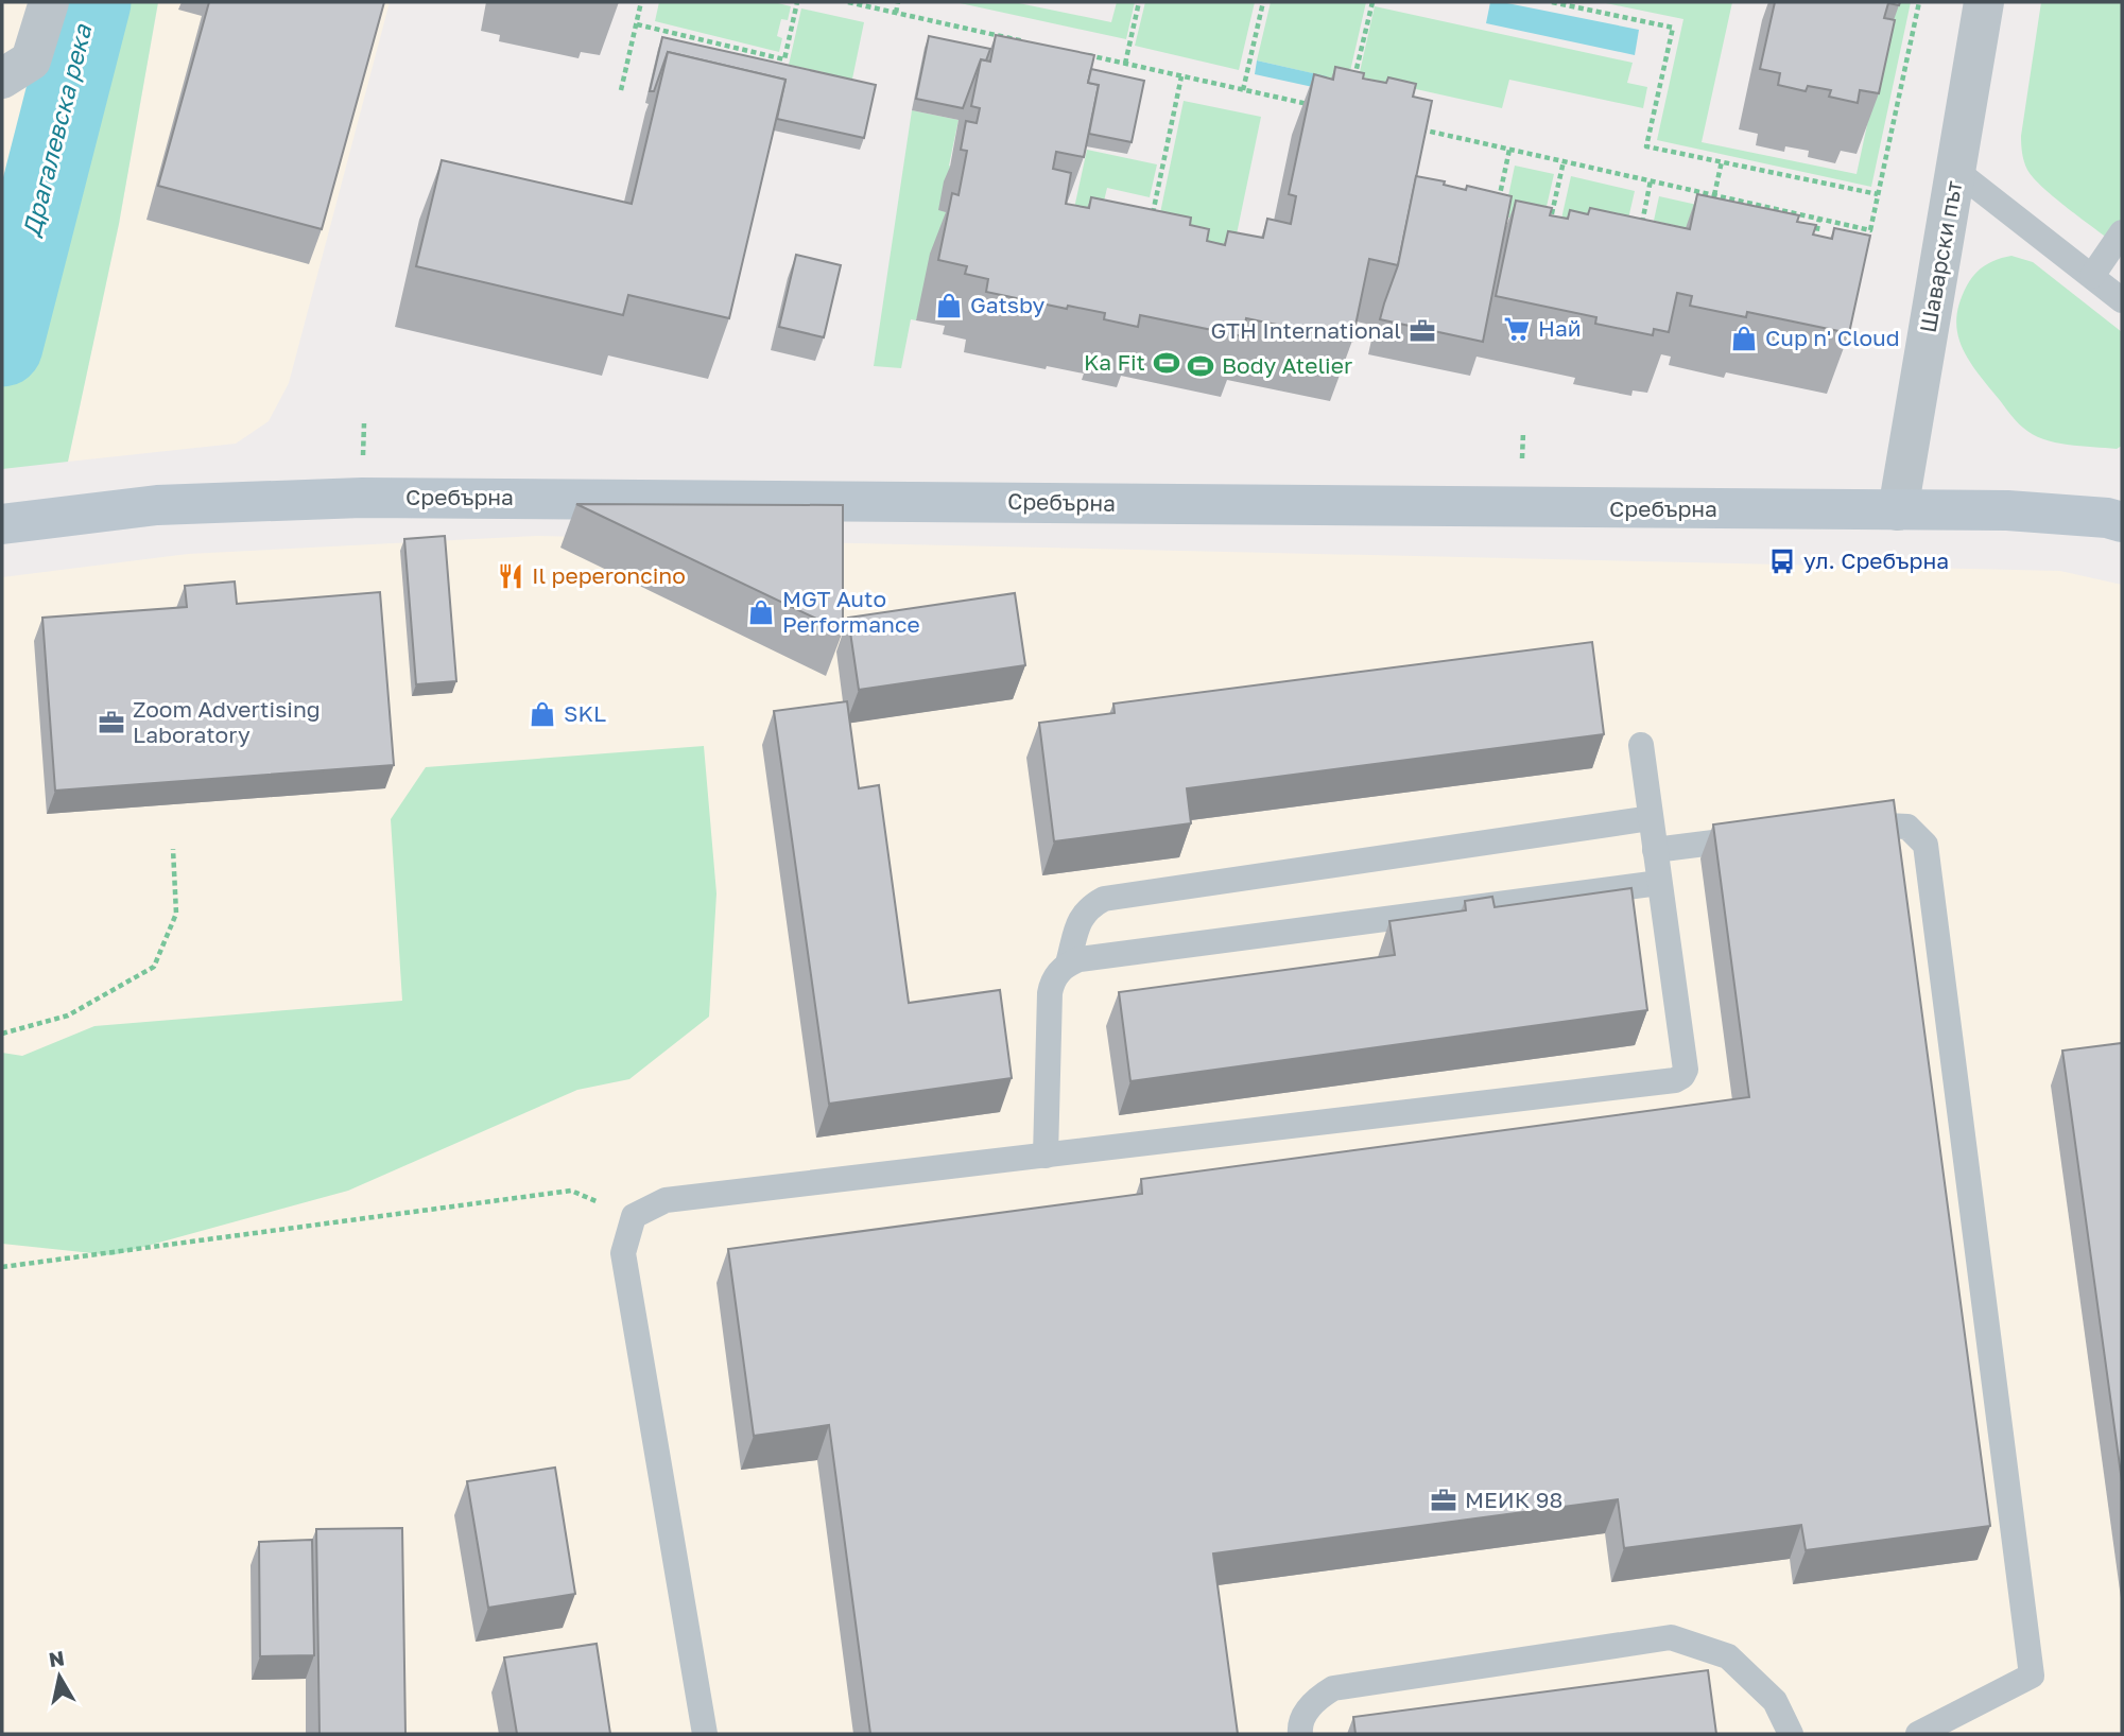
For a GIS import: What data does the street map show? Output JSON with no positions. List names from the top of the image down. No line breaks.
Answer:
{"streets":{"street":["Шаварски път","Сребърна"]},"crossings":[["Шаварски път","Сребърна"]],"water":["Драгалевска река"],"places":{"shop":["Gatsby","Cup n' Cloud","MGT Auto Performance","SKL"],"supermarket":["Най"],"office":["GTH International","Zoom Advertising Laboratory","МЕИК 98"],"sports":["Ka Fit","Body Atelier"],"bus stop":["ул. Сребърна"],"restaurant":["Il peperoncino"]},"north":"top"}
